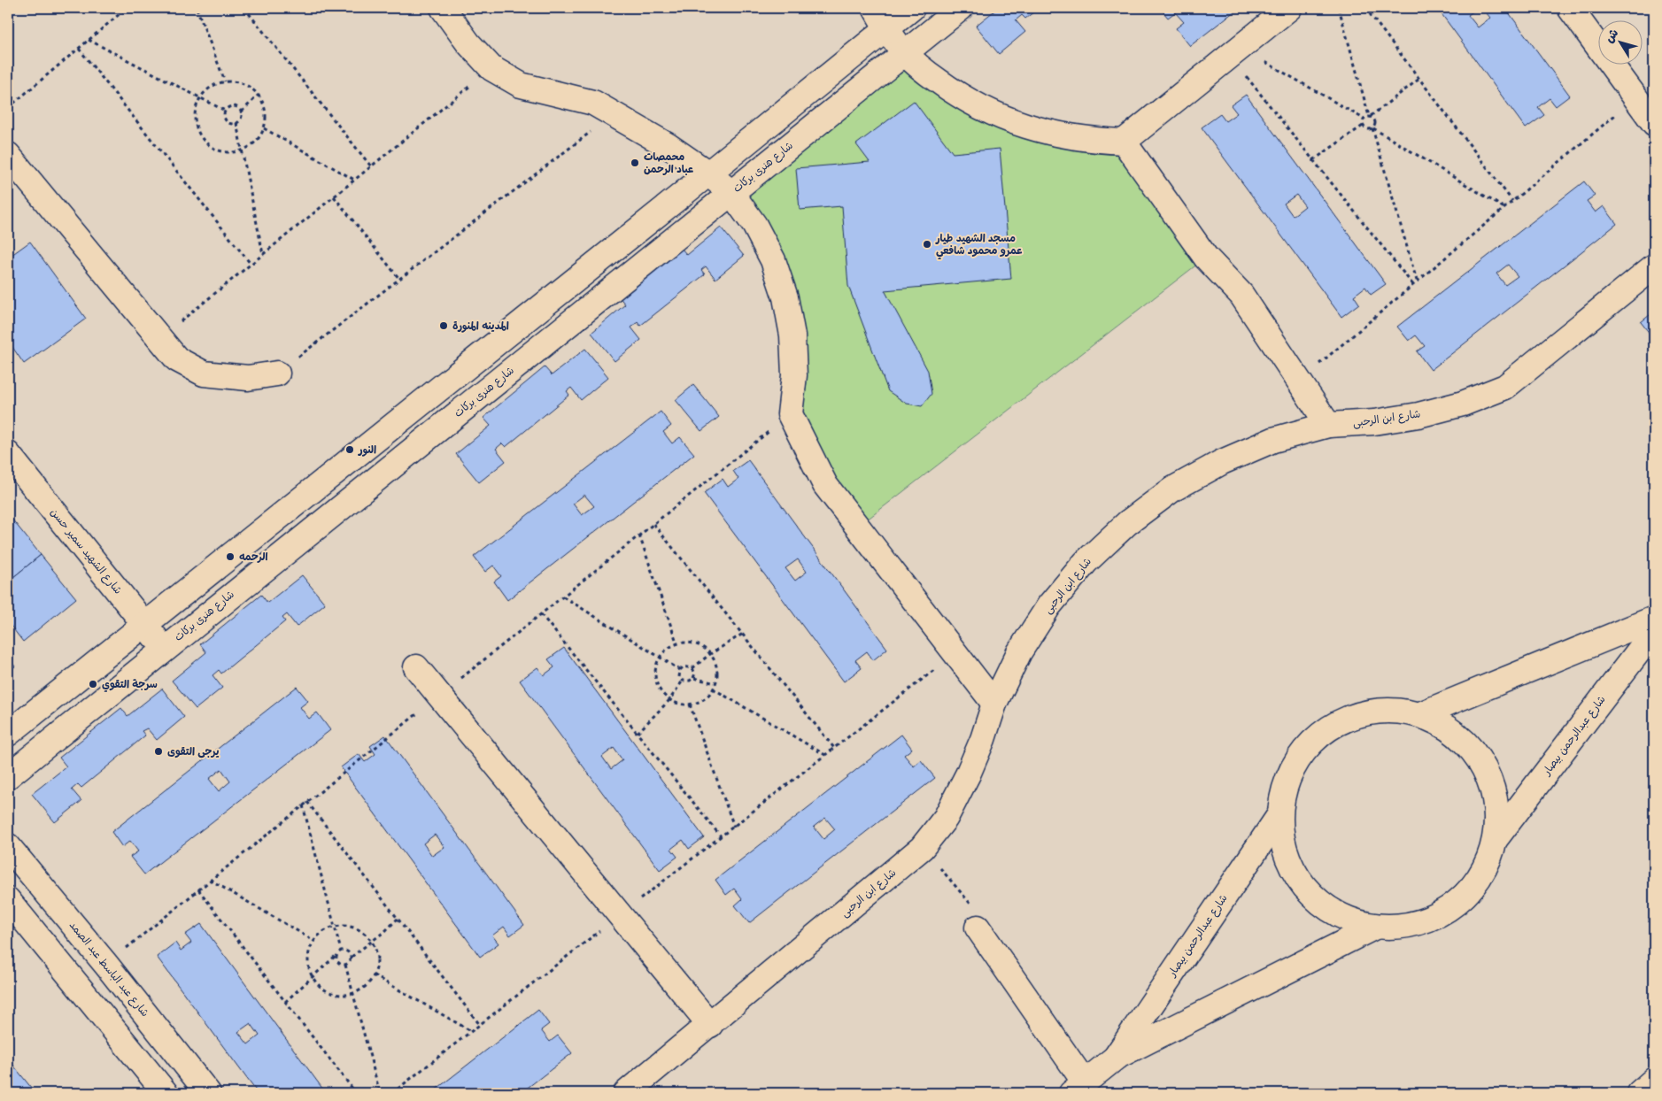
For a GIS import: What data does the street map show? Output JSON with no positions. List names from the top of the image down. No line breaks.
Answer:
{"streets":{"street":["شارع هنرى بركات","شارع ابن الرحبى","شارع الشهيد سمير حسن","شارع عبدالرحمن بيصار","شارع عبد الباسط عبد الصمد"]},"crossings":[["شارع هنرى بركات","شارع الشهيد سمير حسن"]],"places":["محمصات عباد الرحمن","مسجد الشهيد طيار عمرو محمود شافعي","المدينه المنورة","النور","الرحمه","سرجة التقوي","يرجى التقوى"],"north":"top left"}
